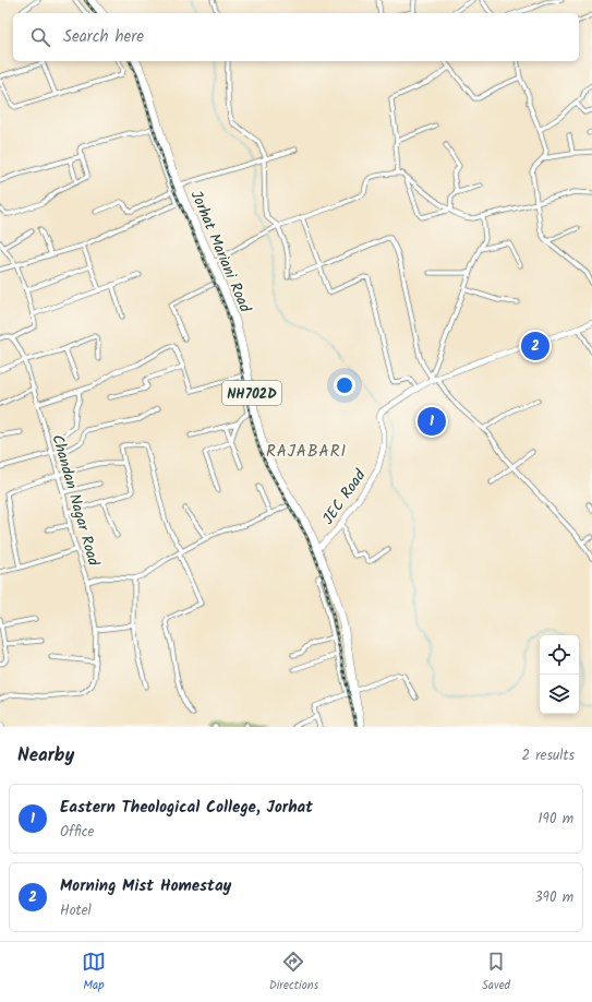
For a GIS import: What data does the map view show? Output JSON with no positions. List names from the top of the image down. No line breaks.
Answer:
{"streets":{"highway":["Jorhat Mariani Road","NH702D"],"street":["JEC Road","Chandan Nagar Road"]},"crossings":[["Jorhat Mariani Road","JEC Road"],["Jorhat Mariani Road","Chandan Nagar Road"]],"districts":["RAJABARI"],"page":{"search":"Search here","pins":["2","1"],"heading":["Nearby","2 results"],"list":[{"mark":"1","name":"Eastern Theological College, Jorhat","note":"Office","value":"190 m"},{"mark":"2","name":"Morning Mist Homestay","note":"Hotel","value":"390 m"}],"nav":["Map","Directions","Saved"]}}
